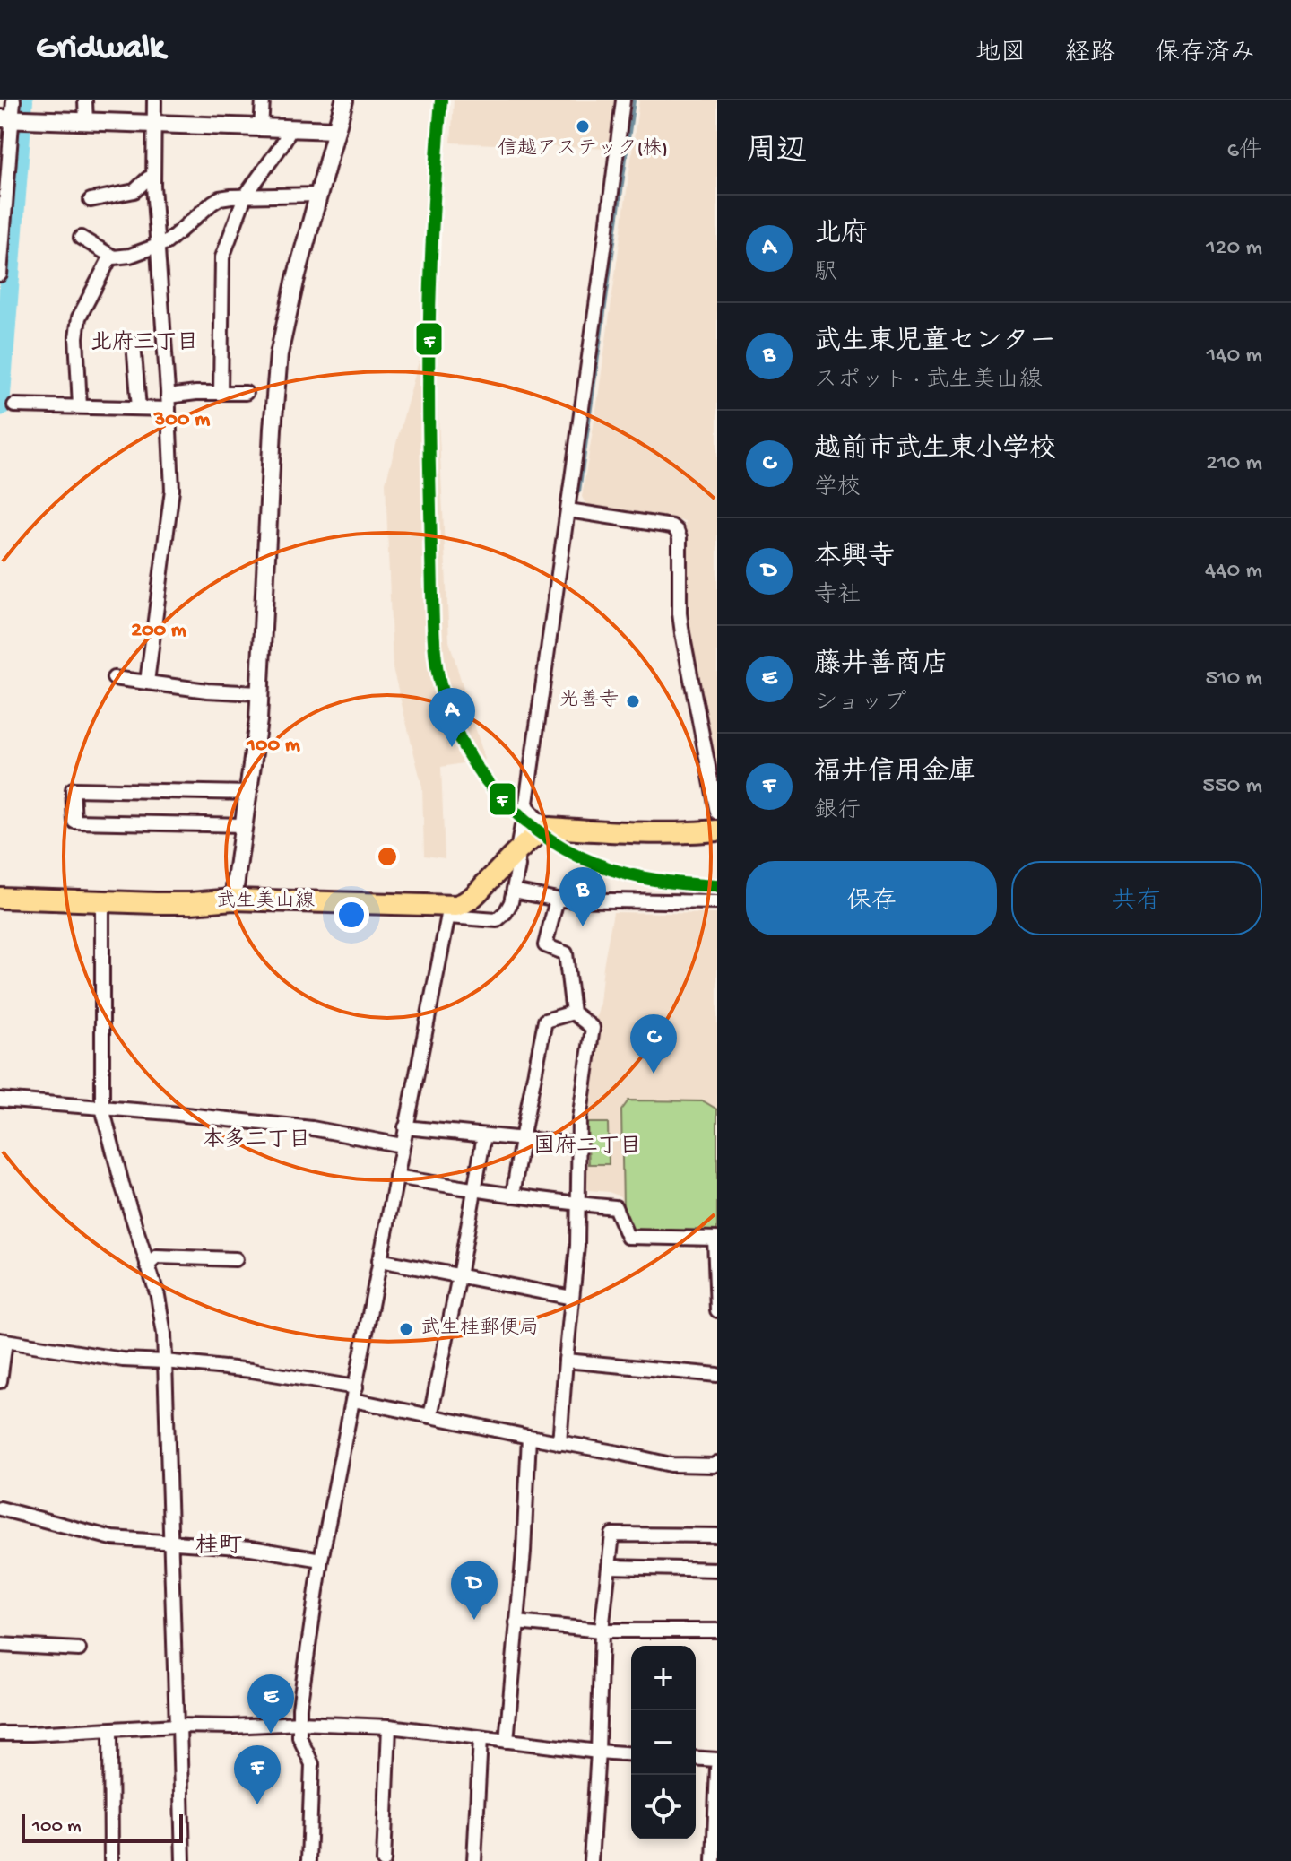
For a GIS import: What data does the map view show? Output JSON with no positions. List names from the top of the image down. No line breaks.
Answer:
{"streets":{"main road":["武生美山線"]},"districts":["北府三丁目","本多二丁目","国府二丁目","桂町"],"places":["信越アステック(株)","光善寺","武生桂郵便局"],"lines":["transit line F"],"scale_bar":"100 m","page":{"header":"Gridwalk","nav":["地図","経路","保存済み"],"heading":["周辺","6件"],"list":[{"mark":"A","name":"北府","note":"駅","value":"120 m"},{"mark":"B","name":"武生東児童センター","note":"スポット · 武生美山線","value":"140 m"},{"mark":"C","name":"越前市武生東小学校","note":"学校","value":"210 m"},{"mark":"D","name":"本興寺","note":"寺社","value":"440 m"},{"mark":"E","name":"藤井善商店","note":"ショップ","value":"510 m"},{"mark":"F","name":"福井信用金庫","note":"銀行","value":"550 m"}],"pins":["A","B","C","D","E","F"],"buttons":["保存","共有"],"map_buttons":["+","−"],"scale":"100 m"},"rings":["300 m","200 m","100 m"]}
